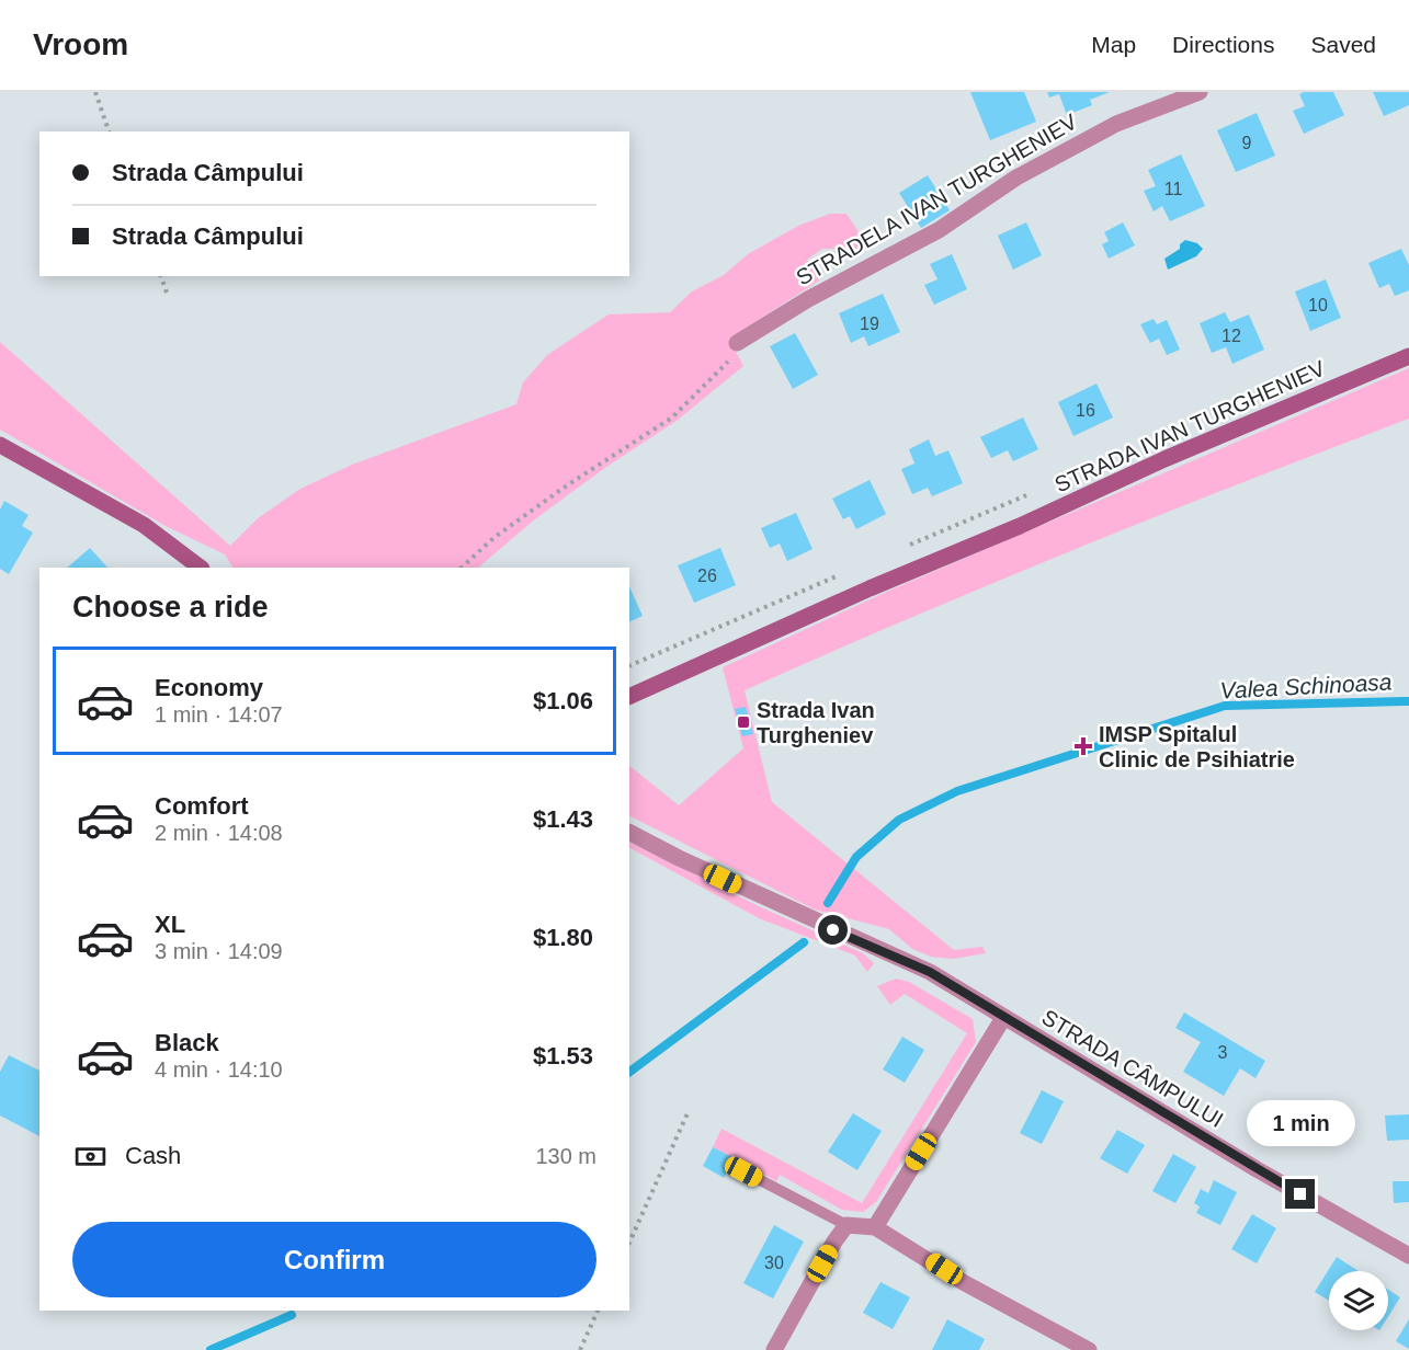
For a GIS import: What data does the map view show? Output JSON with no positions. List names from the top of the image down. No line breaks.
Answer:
{"streets":{"street":["STRADELA IVAN TURGHENIEV","STRADA IVAN TURGHENIEV","STRADA CÂMPULUI"]},"water":["Valea Schinoasa"],"places":{"transit":["Strada Ivan Turgheniev"],"health":["IMSP Spitalul Clinic de Psihiatrie"]},"house_numbers":["9","11","10","19","12","16","26","3","30"],"page":{"header":"Vroom","nav":["Map","Directions","Saved"],"banner":["Strada Câmpului","Strada Câmpului"],"heading":"Choose a ride","list":[{"name":"Economy","note":"1 min · 14:07","value":"$1.06"},{"name":"Comfort","note":"2 min · 14:08","value":"$1.43"},{"name":"XL","note":"3 min · 14:09","value":"$1.80"},{"name":"Black","note":"4 min · 14:10","value":"$1.53"}],"bubble":"1 min","pay":["Cash","130 m"],"buttons":"Confirm"}}
